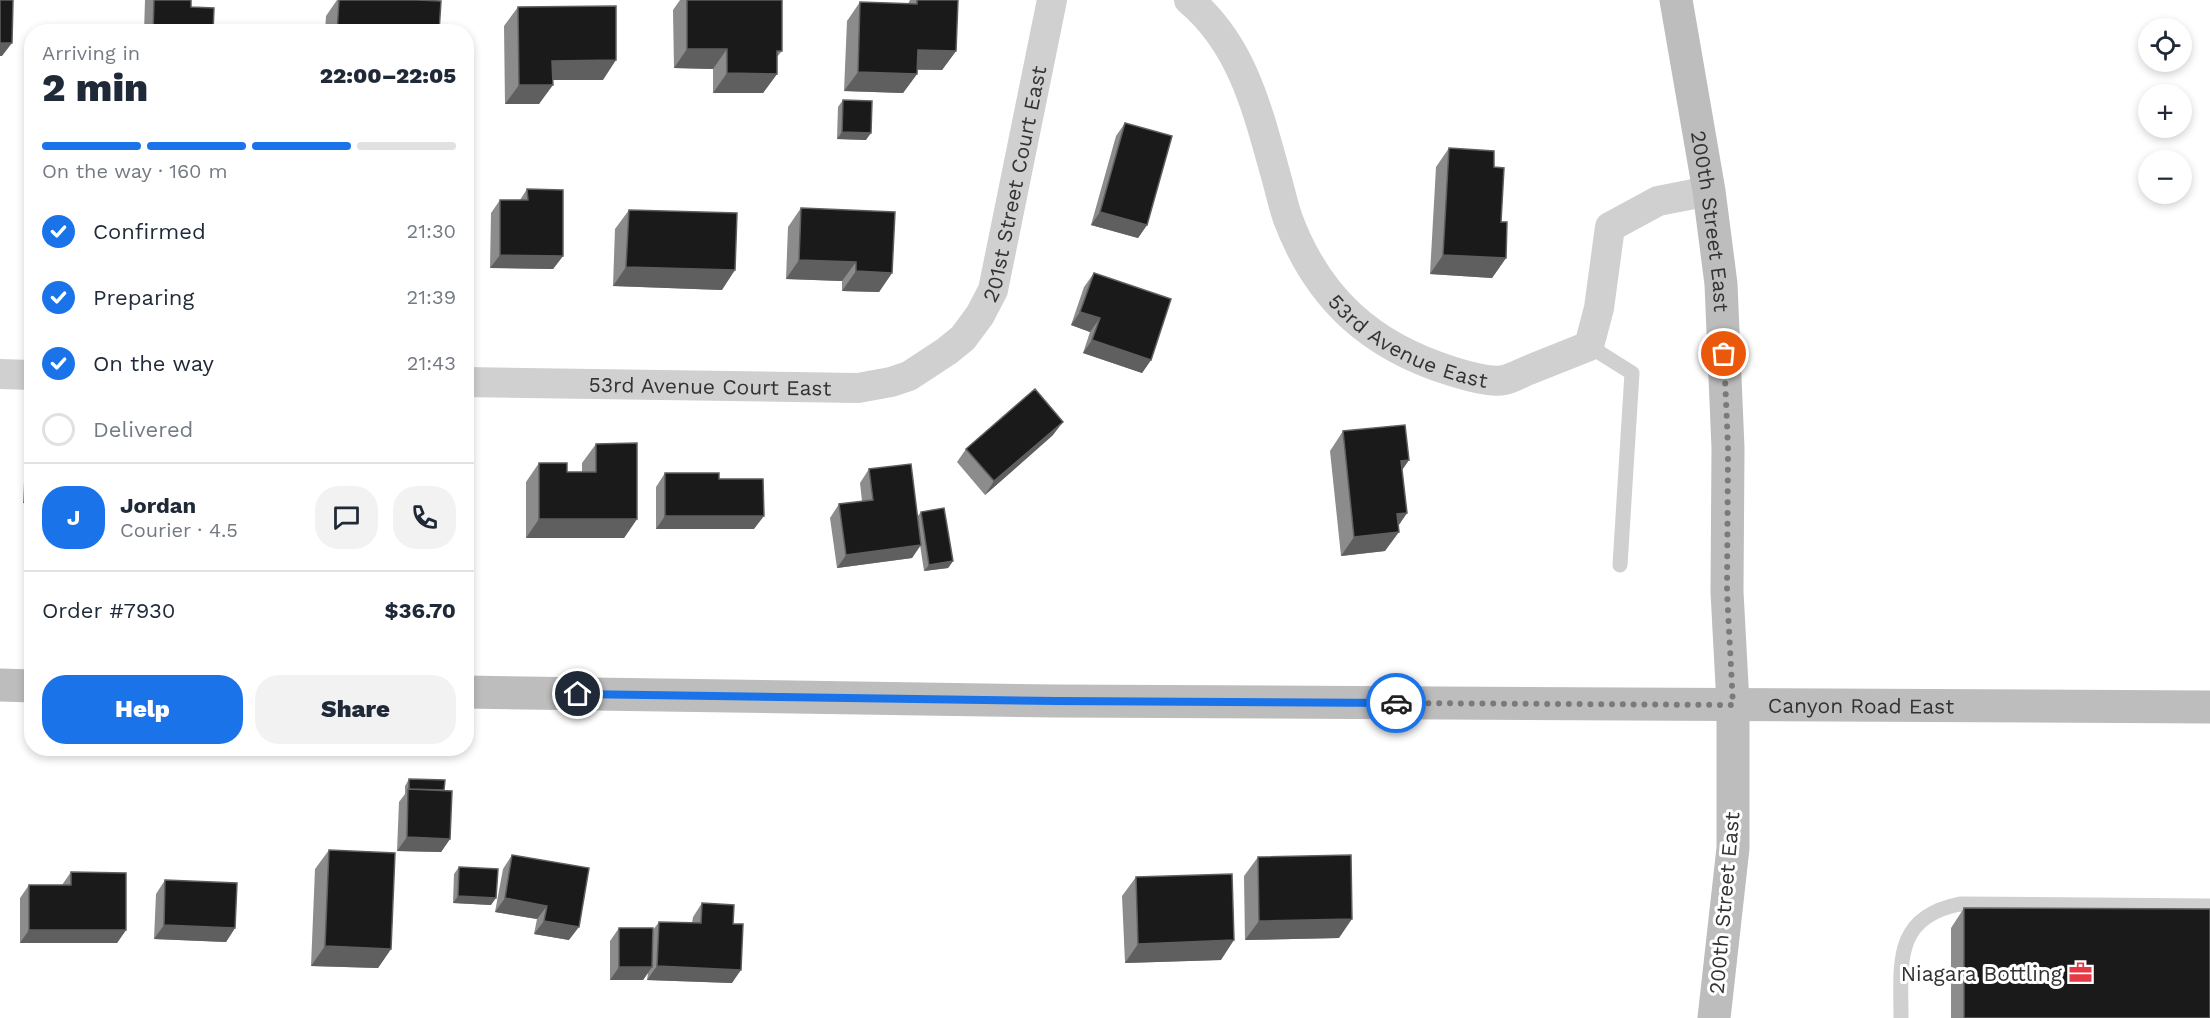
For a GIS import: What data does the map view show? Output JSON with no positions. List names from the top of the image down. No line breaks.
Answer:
{"streets":{"main road":["200th Street East","Canyon Road East"],"street":["201st Street Court East","53rd Avenue East","53rd Avenue Court East"]},"crossings":[["201st Street Court East","53rd Avenue Court East"],["200th Street East","Canyon Road East"]],"places":{"office":["Niagara Bottling"]},"page":{"map_buttons":["+","−"],"heading":["2 min","Arriving in","22:00–22:05"],"panel":["Jordan","Courier · 4.5","Order #7930","$36.70"],"bar":"On the way · 160 m","list":[["Confirmed","21:30"],["Preparing","21:39"],["On the way","21:43"],"Delivered"],"round":"J","buttons":["Help","Share"]}}
